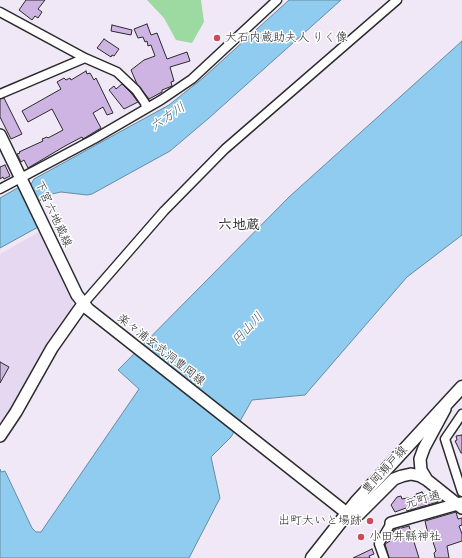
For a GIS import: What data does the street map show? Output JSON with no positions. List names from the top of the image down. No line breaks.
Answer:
{"streets":{"main road":["下宮六地蔵線","楽々浦玄武洞豊岡線","豊岡瀬戸線","元町通"]},"crossings":[["下宮六地蔵線","楽々浦玄武洞豊岡線"],["楽々浦玄武洞豊岡線","豊岡瀬戸線"]],"districts":["六地蔵"],"water":["六方川","円山川"],"places":["大石内蔵助夫人 りく像","出町大いと場跡","小田井縣神社"]}
